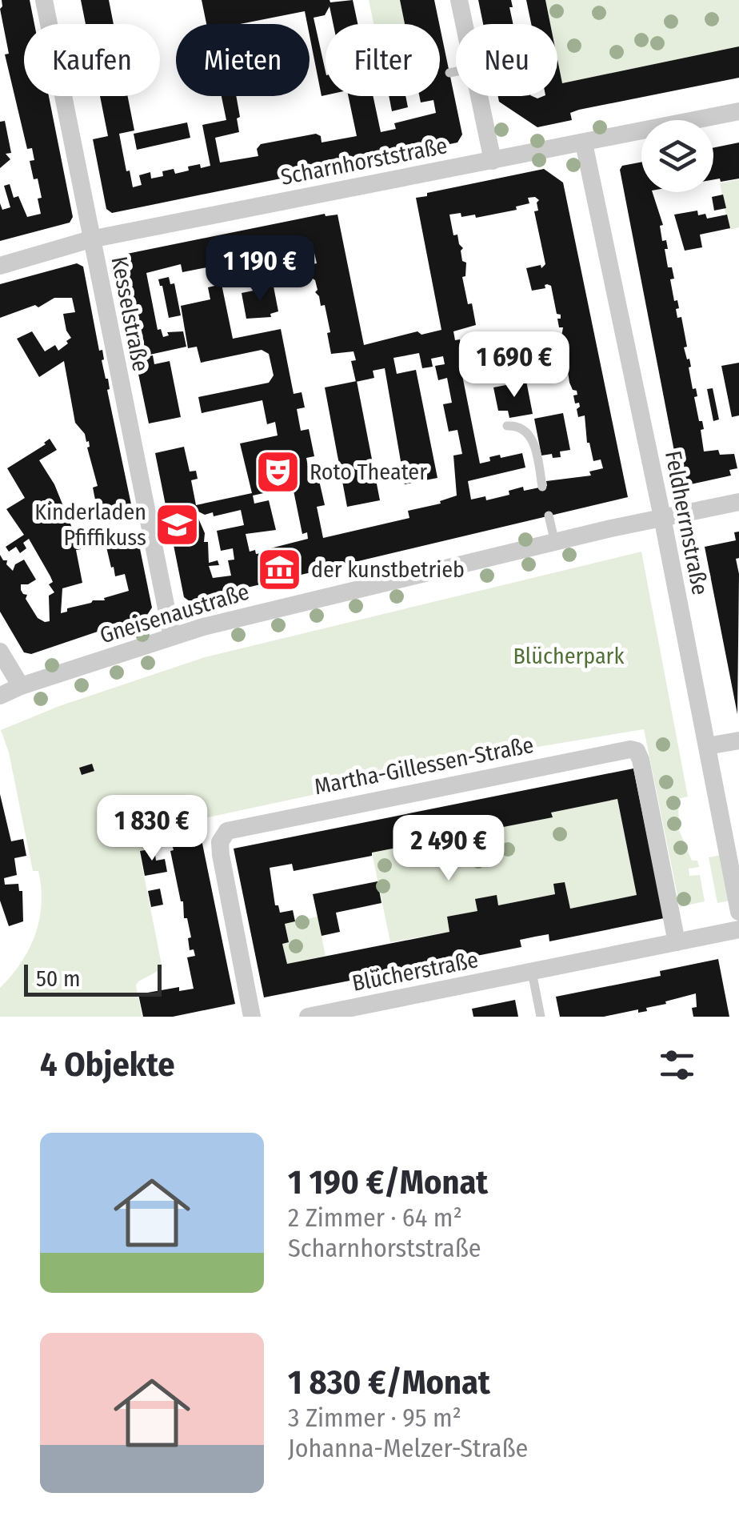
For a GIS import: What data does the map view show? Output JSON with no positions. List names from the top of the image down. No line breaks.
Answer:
{"streets":{"street":["Scharnhorststraße","Kesselstraße","Feldherrnstraße","Gneisenaustraße","Martha-Gillessen-Straße","Blücherstraße"]},"crossings":[["Scharnhorststraße","Kesselstraße"],["Scharnhorststraße","Feldherrnstraße"],["Kesselstraße","Gneisenaustraße"],["Feldherrnstraße","Gneisenaustraße"],["Martha-Gillessen-Straße","Blücherstraße"]],"parks":["Blücherpark"],"places":{"theatre":["Roto Theater"],"school or university":["Kinderladen Pfiffikuss"],"museum":["der kunstbetrieb"]},"scale_bar":"50 m","page":{"chip":["Kaufen","Mieten","Filter","Neu"],"price":["1 190 €","1 690 €","1 830 €","2 490 €"],"scale":"50 m","heading":"4 Objekte","list":[{"name":"1 190 €/Monat","note":"2 Zimmer · 64 m² · Scharnhorststraße"},{"name":"1 830 €/Monat","note":"3 Zimmer · 95 m² · Johanna-Melzer-Straße"}]}}
